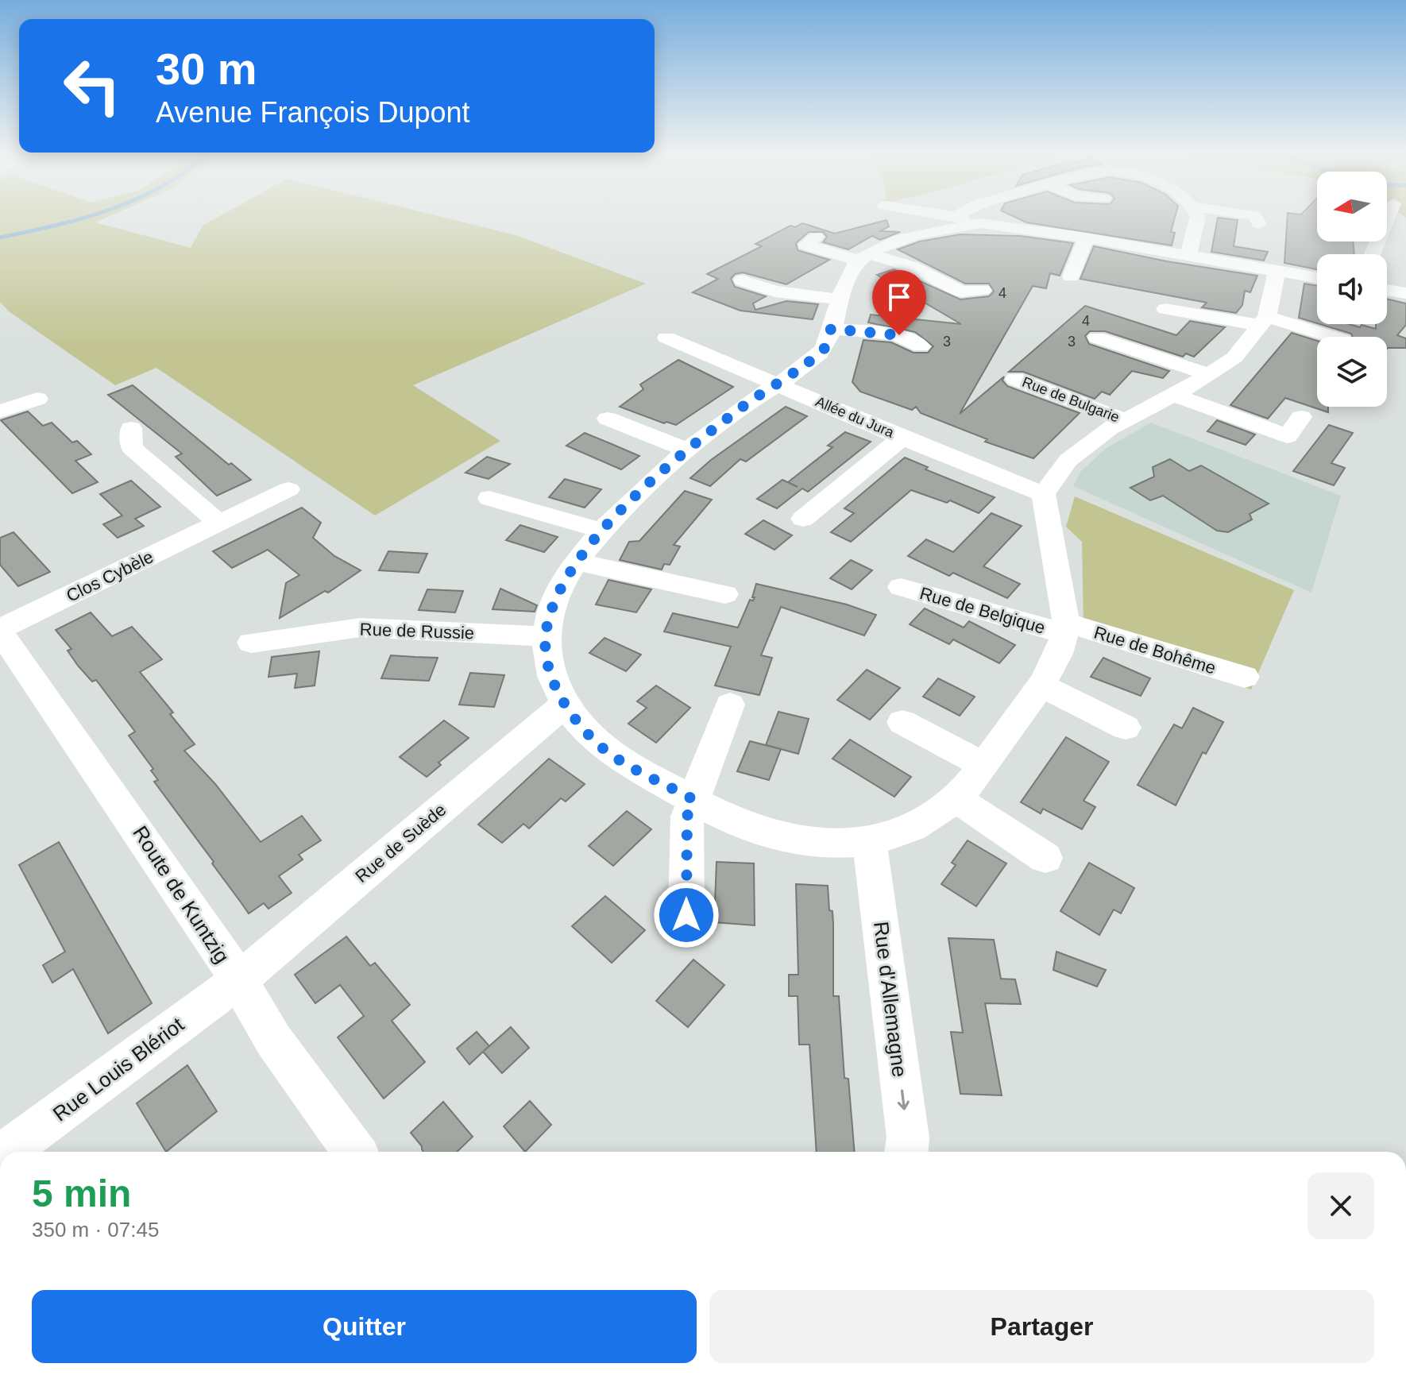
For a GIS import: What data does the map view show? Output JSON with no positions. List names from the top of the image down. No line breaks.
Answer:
{"streets":{"street":["Rue de Bulgarie","Allée du Jura","Clos Cybèle","Rue de Belgique","Rue de Russie","Rue de Bohême","Rue de Suède","Route de Kuntzig","Rue d'Allemagne","Rue Louis Blériot"]},"crossings":[["Clos Cybèle","Route de Kuntzig"],["Rue de Belgique","Rue de Bohême"],["Rue de Suède","Route de Kuntzig"],["Rue de Suède","Rue Louis Blériot"],["Route de Kuntzig","Rue Louis Blériot"]],"one_way":["Rue d'Allemagne"],"house_numbers":["4","4","3","3"],"north":"left","page":{"turn":["30 m","Avenue François Dupont"],"heading":["5 min","350 m · 07:45"],"buttons":["Quitter","Partager"]}}
